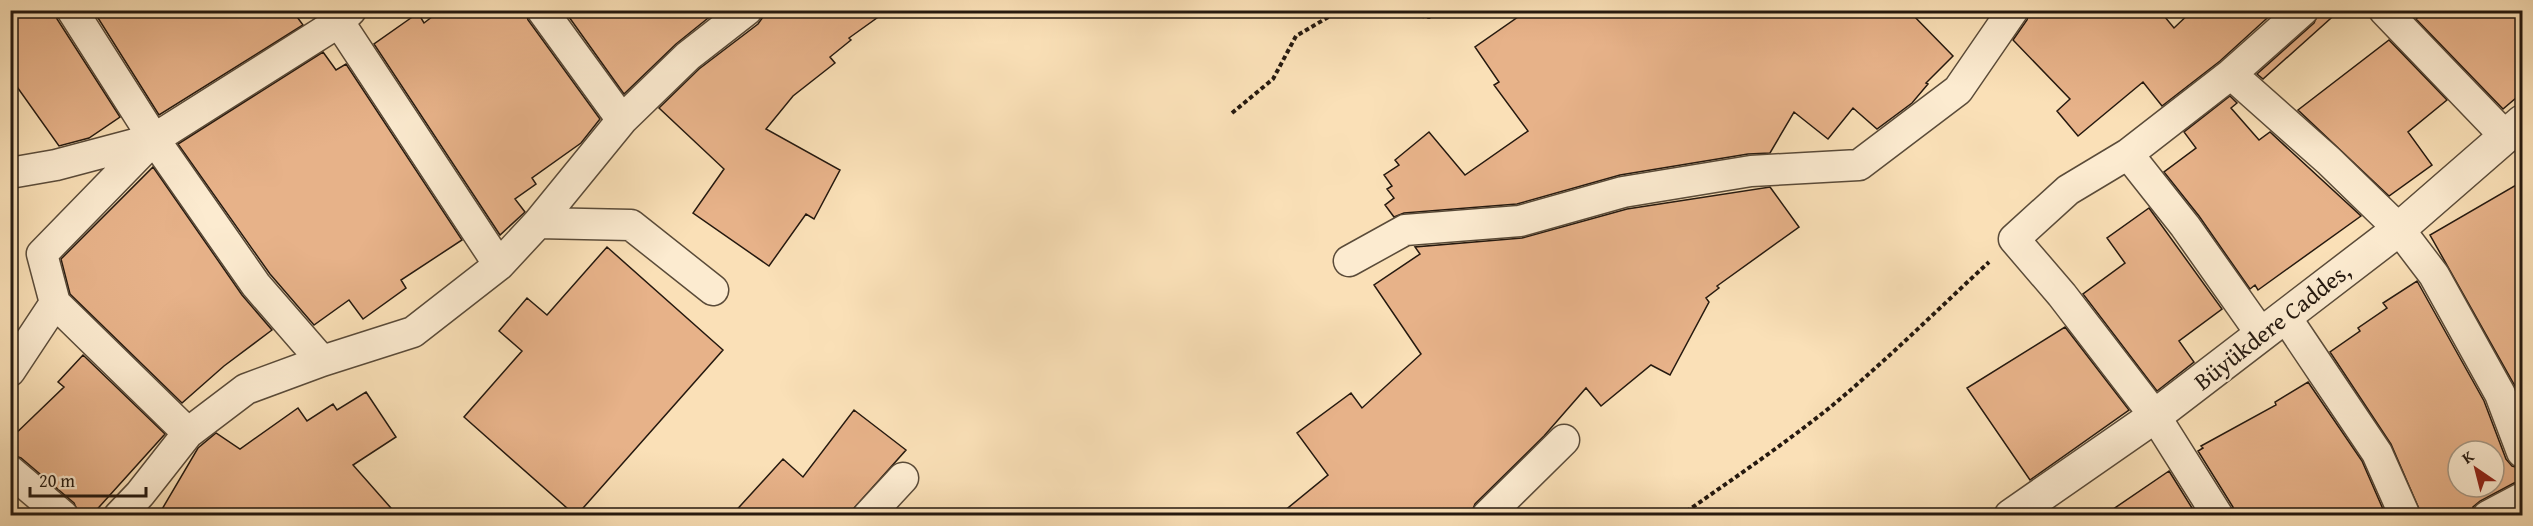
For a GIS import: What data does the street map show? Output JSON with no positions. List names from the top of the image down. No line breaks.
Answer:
{"streets":{"street":["Büyükdere Caddes,"]},"scale_bar":"20 m","north":"top left"}
